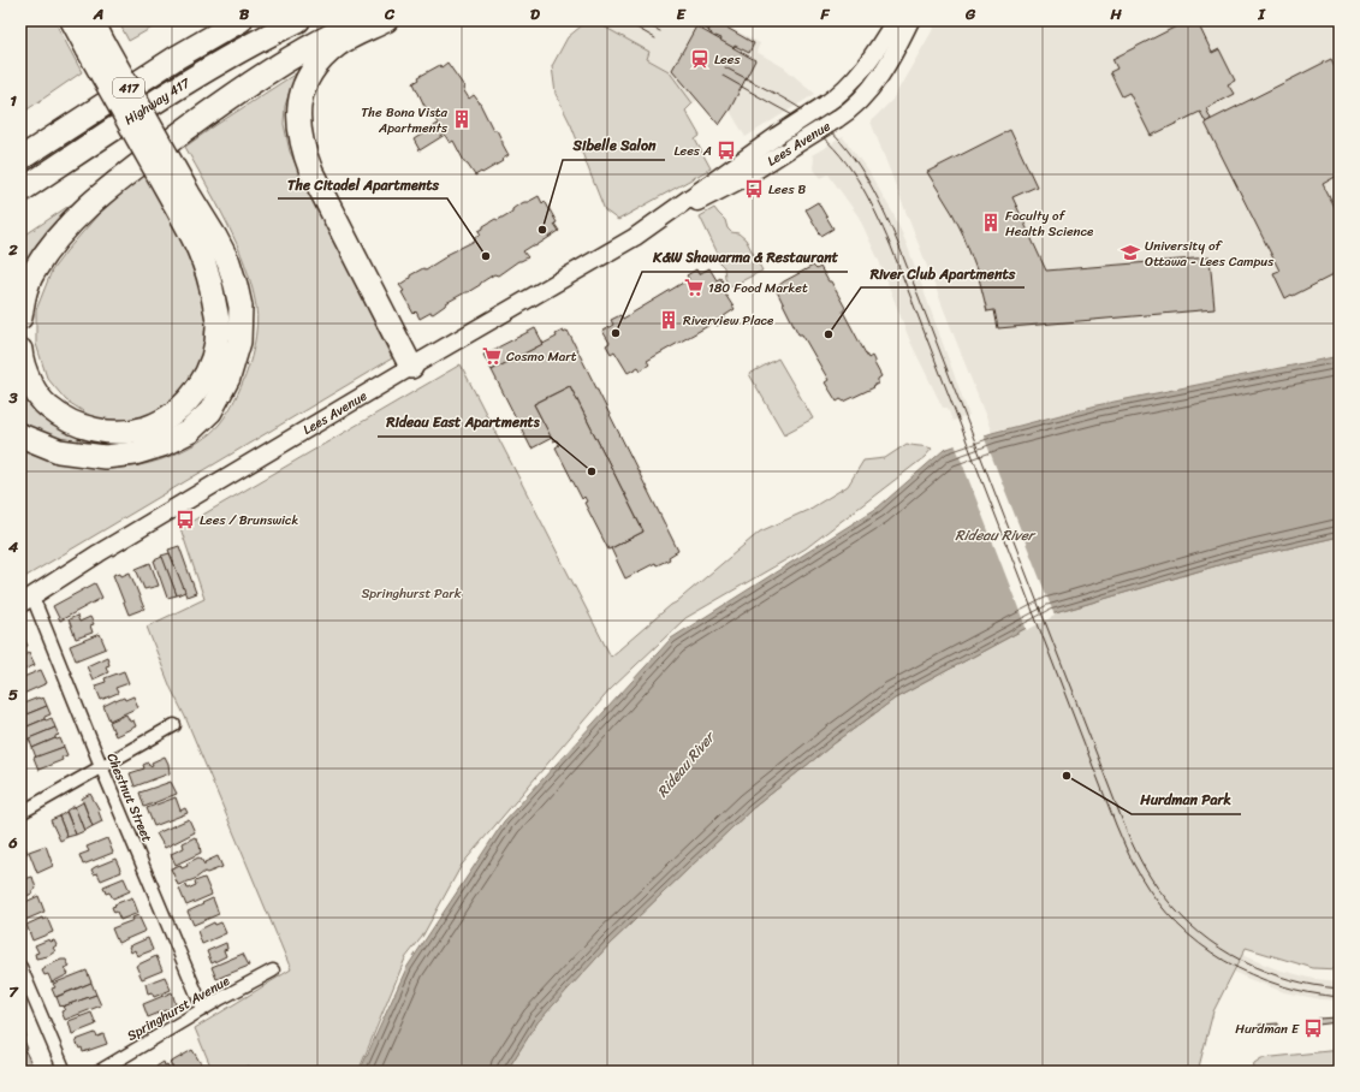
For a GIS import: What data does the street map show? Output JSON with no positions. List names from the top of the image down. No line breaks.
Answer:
{"streets":{"highway":["417","Highway 417"],"main road":["Lees Avenue"],"street":["Chestnut Street","Springhurst Avenue"]},"crossings":[["Lees Avenue","Chestnut Street"],["Chestnut Street","Springhurst Avenue"]],"water":["Rideau River"],"parks":["Springhurst Park"],"places":{"station":["Lees"],"building":["The Bona Vista Apartments","Faculty of Health Science","Riverview Place"],"bus stop":["Lees A","Lees B","Lees / Brunswick","Hurdman E"],"other":["Sibelle Salon","The Citadel Apartments","K&W Shawarma & Restaurant","River Club Apartments","Rideau East Apartments","Hurdman Park"],"school or university":["University of Ottawa - Lees Campus"],"supermarket":["180 Food Market","Cosmo Mart"]},"grid":{"columns":["A","B","C","D","E","F","G","H","I"],"rows":["1","2","3","4","5","6","7"]}}
